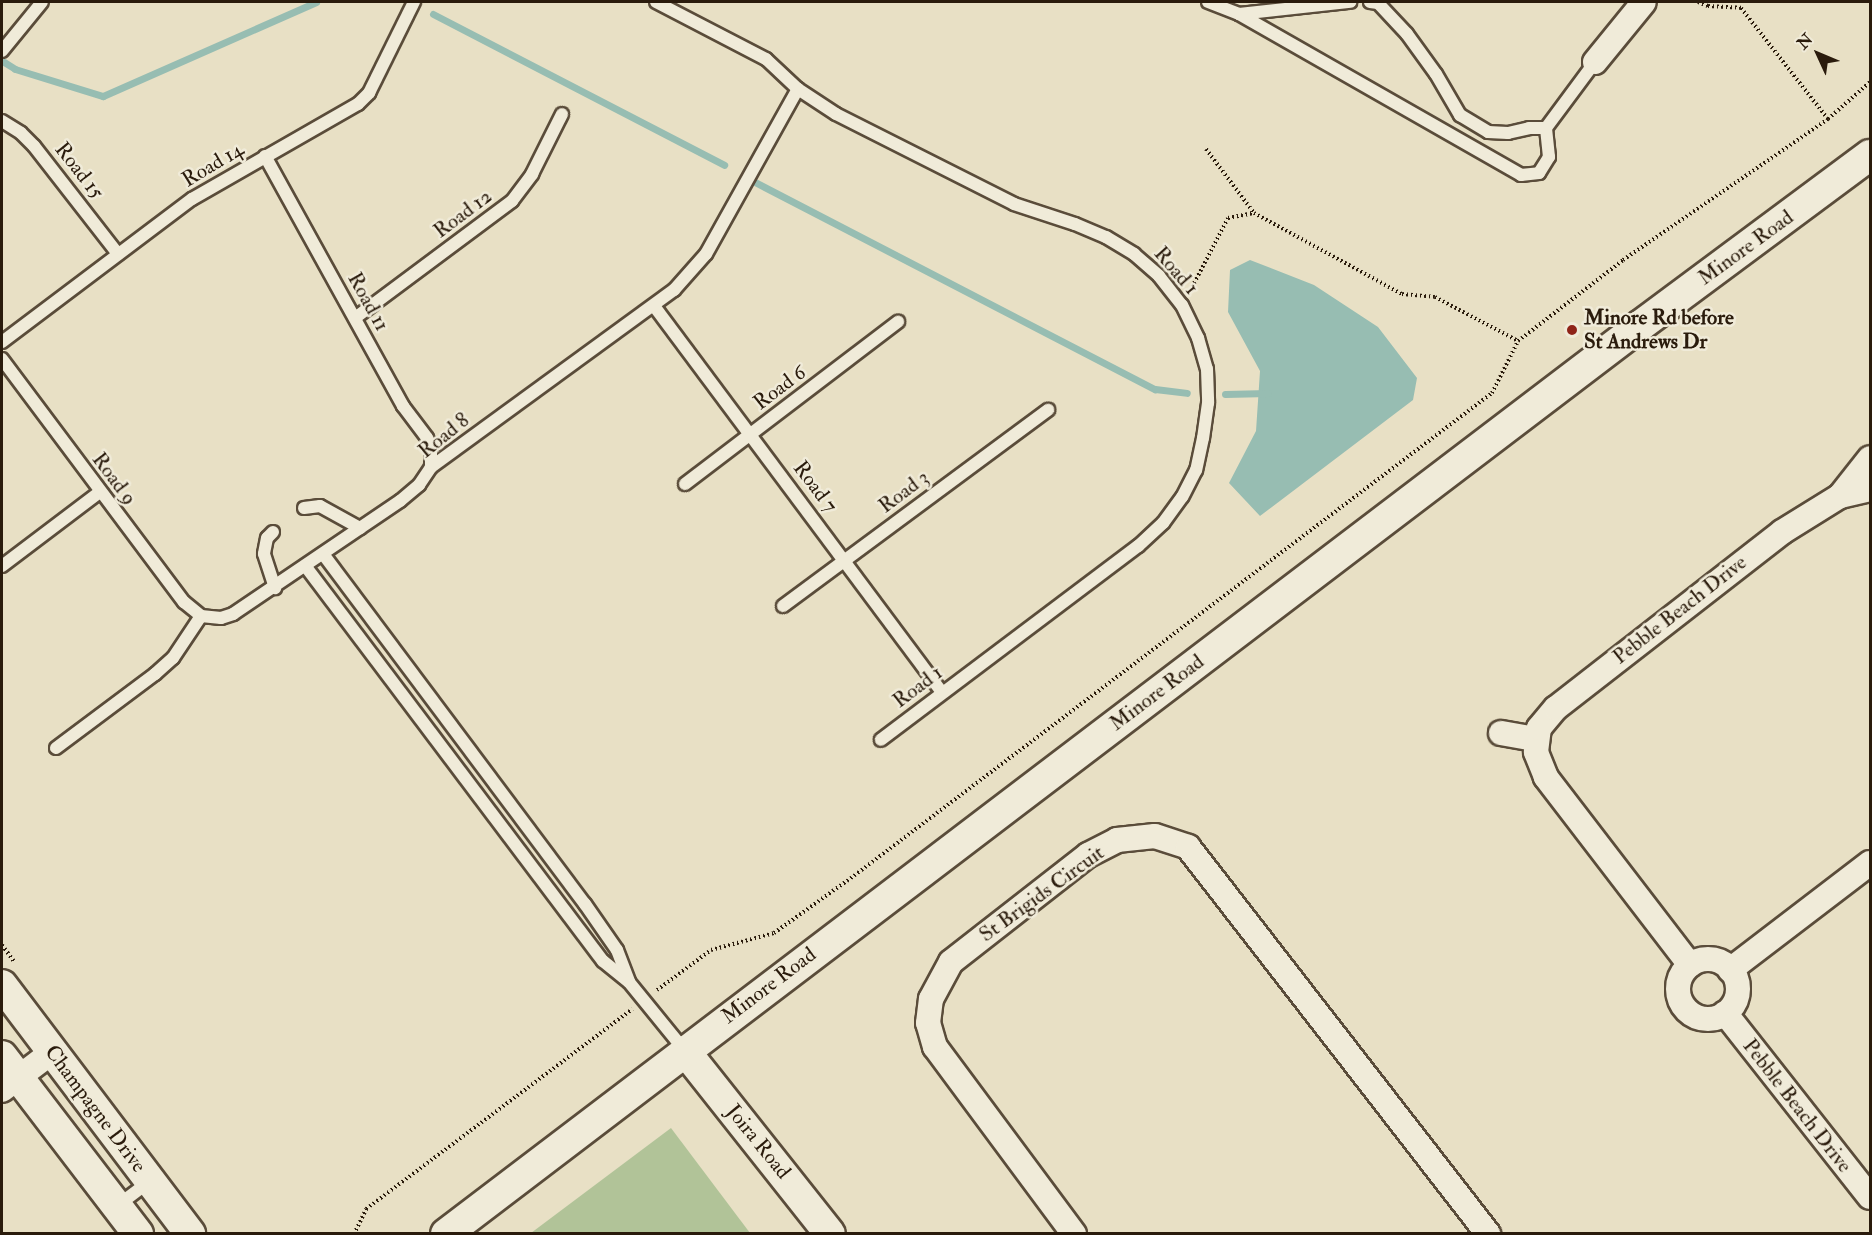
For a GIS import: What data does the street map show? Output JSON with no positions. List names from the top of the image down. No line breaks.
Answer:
{"streets":{"street":["Minore Road","Pebble Beach Drive","St Brigids Circuit","Champagne Drive","Joira Road"],"lane":["Road 14","Road 15","Road 12","Road 1","Road 11","Road 6","Road 8","Road 9","Road 7","Road 3"]},"crossings":[["Road 14","Road 15"],["Road 14","Road 11"],["Road 12","Road 11"],["Minore Road","Joira Road"],["Road 1","Road 8"],["Road 1","Road 7"],["Road 11","Road 8"],["Road 6","Road 7"],["Road 8","Road 9"],["Road 8","Road 7"],["Road 7","Road 3"]],"places":["Minore Rd before St Andrews Dr"],"north":"top left"}
